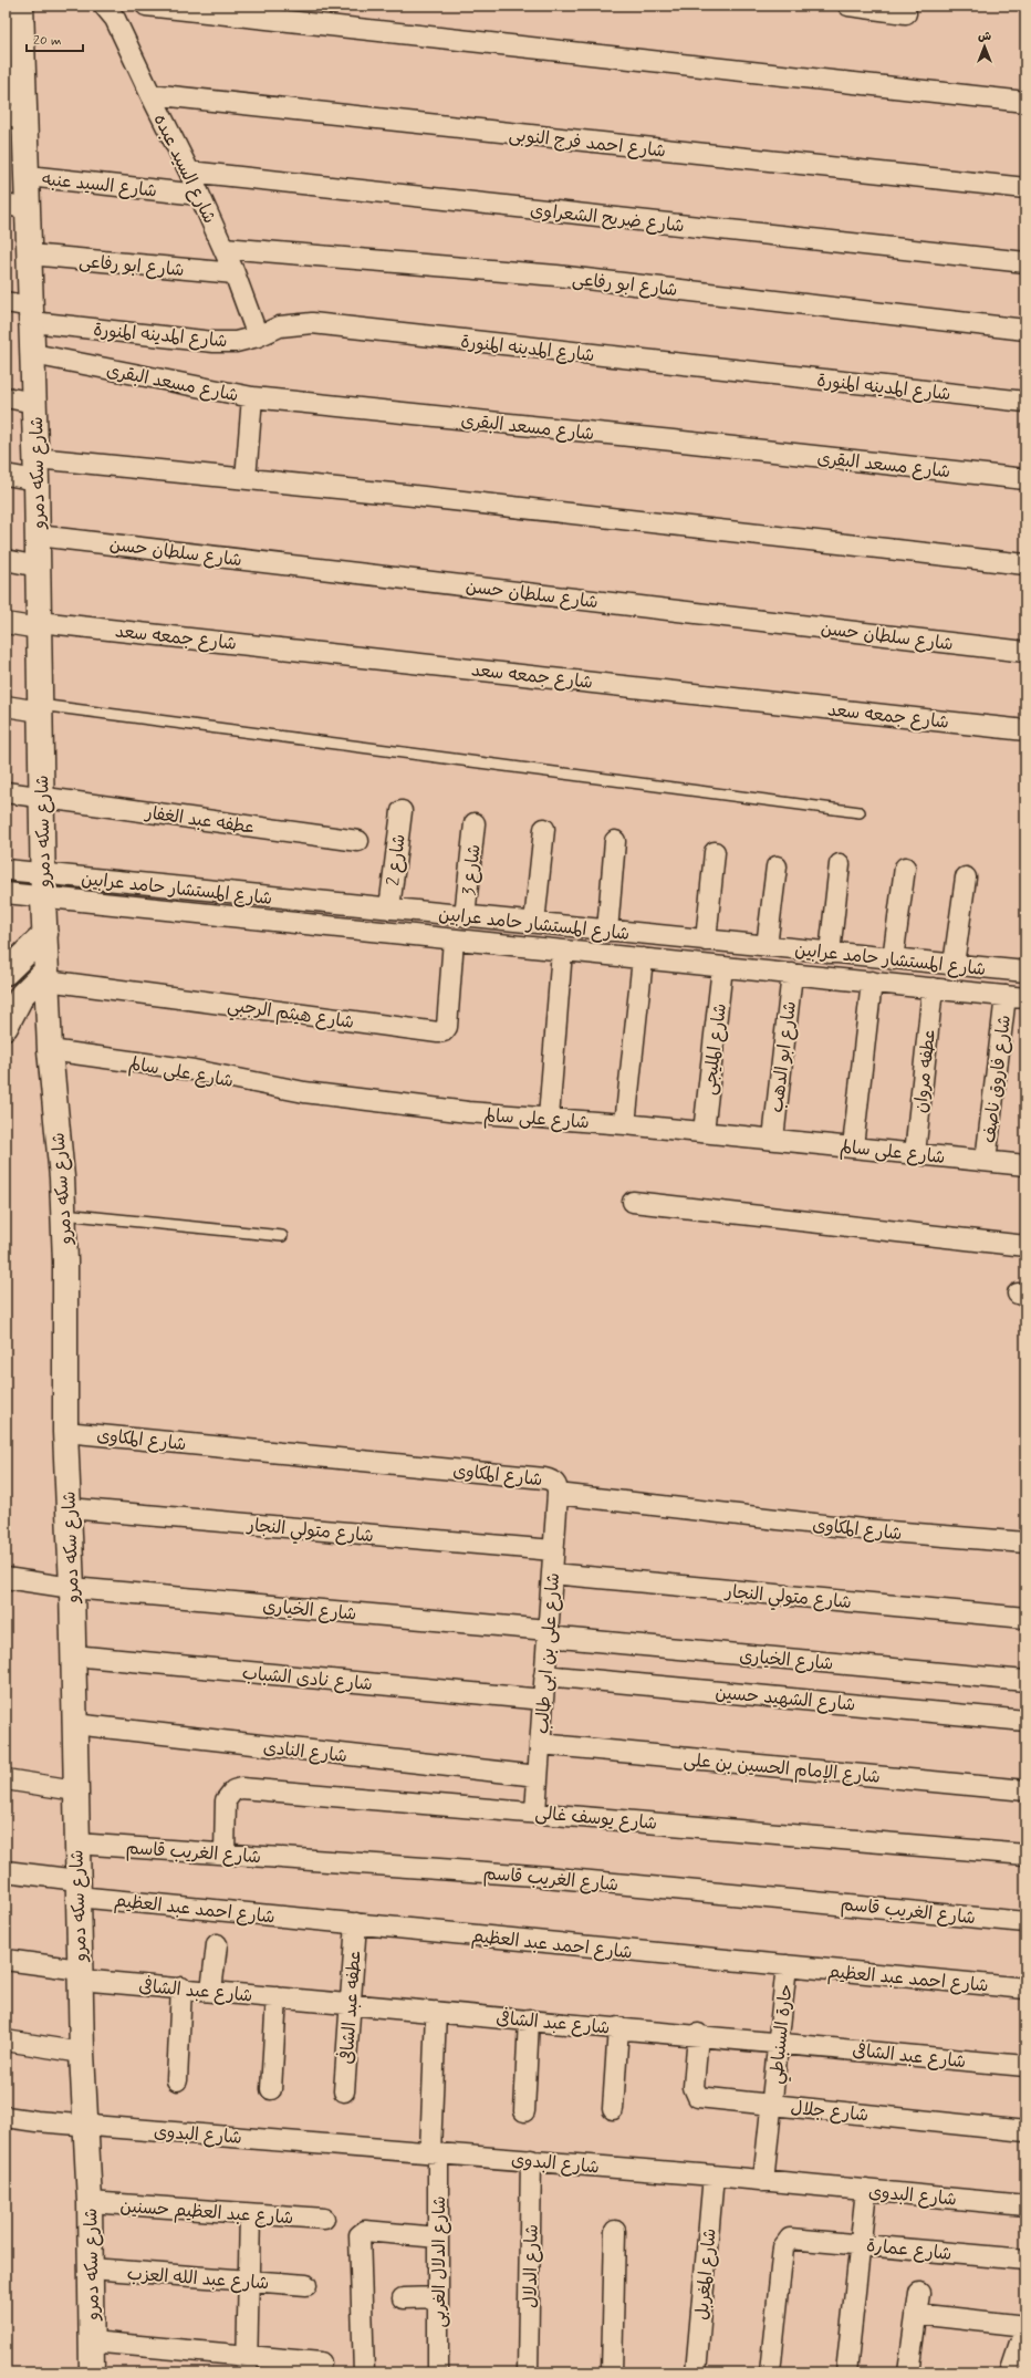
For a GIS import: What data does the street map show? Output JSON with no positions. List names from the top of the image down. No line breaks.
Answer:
{"streets":{"main road":["شارع سكه دمرو"],"street":["شارع احمد فرج النوبى","شارع السيد عبده","شارع السيد عنبه","شارع ضريح الشعراوى","شارع ابو رفاعى","شارع المدينه المنورة","شارع مسعد البقرى","شارع سلطان حسن","شارع جمعه سعد","عطفه عبد الغفار","شارع 2","شارع 3","شارع المستشار حامد عرابين","شارع هيثم الرجبي","شارع المليجى","شارع ابو الدهب","شارع على سالم","عطفه مروان","شارع فاروق ناصف","شارع المكاوى","شارع متولي النجار","شارع الخيارى","شارع على بن ابى طالب","شارع نادى الشباب","شارع الشهيد حسين","شارع النادى","شارع الإمام الحسين بن على","شارع يوسف غالى","شارع الغريب قاسم","شارع احمد عبد العظيم","شارع عبد الشافى","عطفه عبد الشافى","حارة السنباطي","شارع جلال","شارع البدوى","شارع عبد العظيم حسنين","شارع عمارة","شارع الدلال الغربى","شارع الدلال","شارع المغربل","شارع عبد الله العزب"]},"crossings":[["شارع احمد فرج النوبى","شارع السيد عبده"],["شارع السيد عبده","شارع السيد عنبه"],["شارع السيد عبده","شارع ضريح الشعراوى"],["شارع السيد عبده","شارع ابو رفاعى"],["شارع السيد عبده","شارع المدينه المنورة"],["شارع السيد عنبه","شارع سكه دمرو"],["شارع ابو رفاعى","شارع سكه دمرو"],["شارع المدينه المنورة","شارع سكه دمرو"],["شارع مسعد البقرى","شارع سكه دمرو"],["شارع سكه دمرو","شارع سلطان حسن"],["شارع سكه دمرو","شارع جمعه سعد"],["شارع سكه دمرو","عطفه عبد الغفار"],["شارع سكه دمرو","شارع المستشار حامد عرابين"],["شارع سكه دمرو","شارع هيثم الرجبي"],["شارع سكه دمرو","شارع على سالم"],["شارع سكه دمرو","شارع المكاوى"],["شارع سكه دمرو","شارع متولي النجار"],["شارع سكه دمرو","شارع الخيارى"],["شارع سكه دمرو","شارع نادى الشباب"],["شارع سكه دمرو","شارع النادى"],["شارع سكه دمرو","شارع الغريب قاسم"],["شارع سكه دمرو","شارع احمد عبد العظيم"],["شارع سكه دمرو","شارع عبد الشافى"],["شارع سكه دمرو","شارع البدوى"],["شارع سكه دمرو","شارع عبد العظيم حسنين"],["شارع سكه دمرو","شارع عبد الله العزب"],["شارع 2","شارع المستشار حامد عرابين"],["شارع 3","شارع المستشار حامد عرابين"],["شارع المستشار حامد عرابين","شارع هيثم الرجبي"],["شارع المستشار حامد عرابين","شارع المليجى"],["شارع المستشار حامد عرابين","شارع ابو الدهب"],["شارع المستشار حامد عرابين","عطفه مروان"],["شارع المستشار حامد عرابين","شارع فاروق ناصف"],["شارع المليجى","شارع على سالم"],["شارع ابو الدهب","شارع على سالم"],["شارع على سالم","عطفه مروان"],["شارع على سالم","شارع فاروق ناصف"],["شارع المكاوى","شارع على بن ابى طالب"],["شارع متولي النجار","شارع على بن ابى طالب"],["شارع الخيارى","شارع على بن ابى طالب"],["شارع على بن ابى طالب","شارع نادى الشباب"],["شارع على بن ابى طالب","شارع الشهيد حسين"],["شارع على بن ابى طالب","شارع النادى"],["شارع على بن ابى طالب","شارع الإمام الحسين بن على"],["شارع على بن ابى طالب","شارع يوسف غالى"],["شارع يوسف غالى","شارع الغريب قاسم"],["شارع احمد عبد العظيم","عطفه عبد الشافى"],["شارع احمد عبد العظيم","حارة السنباطي"],["شارع عبد الشافى","عطفه عبد الشافى"],["شارع عبد الشافى","حارة السنباطي"],["شارع عبد الشافى","شارع جلال"],["شارع عبد الشافى","شارع الدلال الغربى"],["حارة السنباطي","شارع جلال"],["حارة السنباطي","شارع البدوى"],["شارع البدوى","شارع الدلال الغربى"],["شارع البدوى","شارع الدلال"],["شارع البدوى","شارع المغربل"]],"scale_bar":"20 m","north":"top"}
